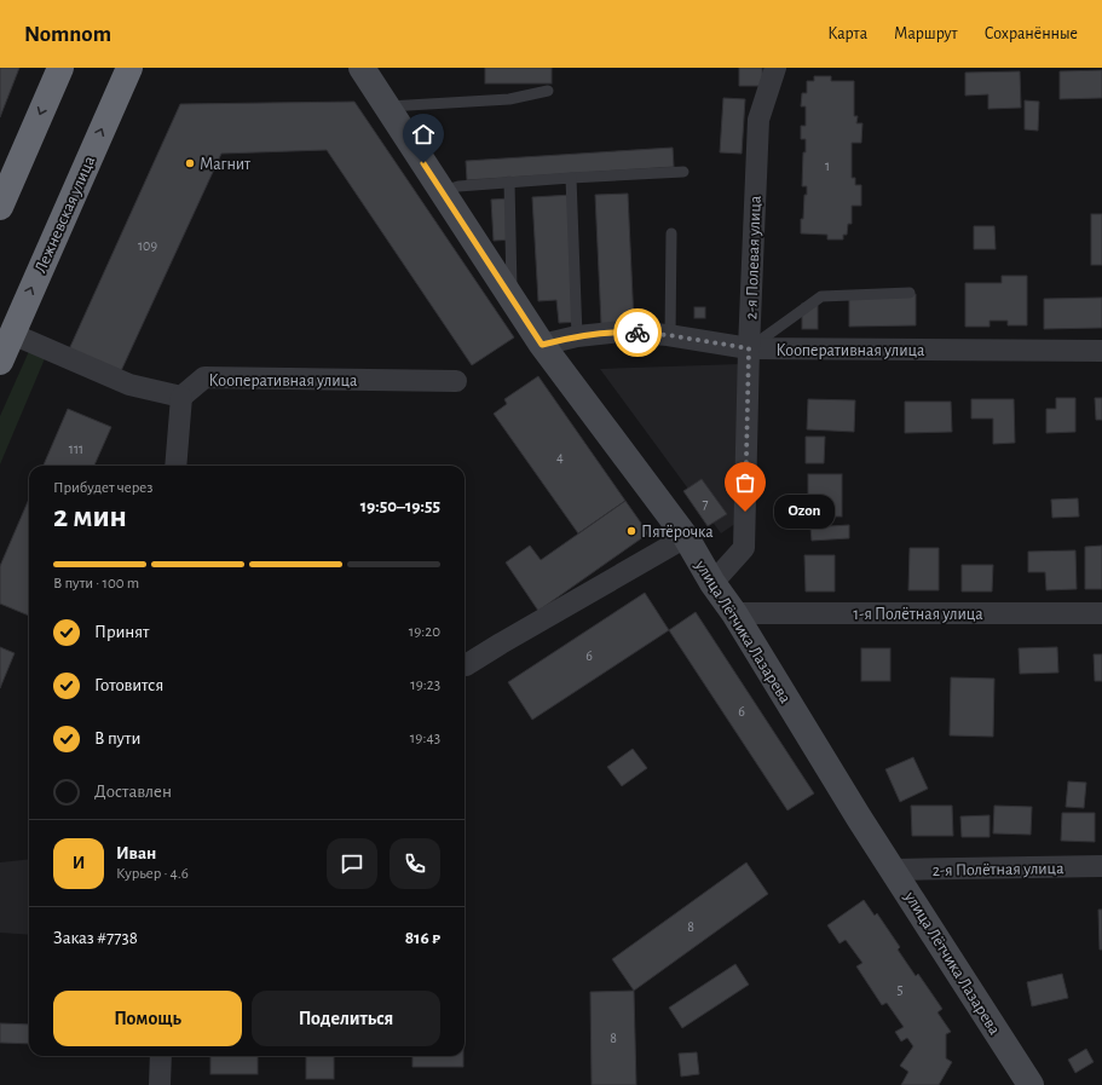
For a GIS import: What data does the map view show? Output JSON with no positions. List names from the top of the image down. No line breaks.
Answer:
{"streets":{"highway":["Лежневская улица"],"street":["2-я Полевая улица","Кооперативная улица","1-я Полётная улица","улица Лётчика Лазарева","2-я Полётная улица"]},"crossings":[["2-я Полевая улица","Кооперативная улица"],["2-я Полевая улица","улица Лётчика Лазарева"],["Кооперативная улица","улица Лётчика Лазарева"],["1-я Полётная улица","улица Лётчика Лазарева"],["улица Лётчика Лазарева","2-я Полётная улица"]],"places":["Магнит","Ozon","Пятёрочка"],"house_numbers":["1","109","111","4","7","6","6","8","5","8"],"page":{"header":"Nomnom","nav":["Карта","Маршрут","Сохранённые"],"heading":["2 мин","Прибудет через","19:50–19:55"],"panel":["Иван","Курьер · 4.6","Заказ #7738","816 ₽"],"bubble":"Ozon","bar":"В пути · 100 m","list":[["Принят","19:20"],["Готовится","19:23"],["В пути","19:43"],"Доставлен"],"round":"И","buttons":["Помощь","Поделиться"]}}
